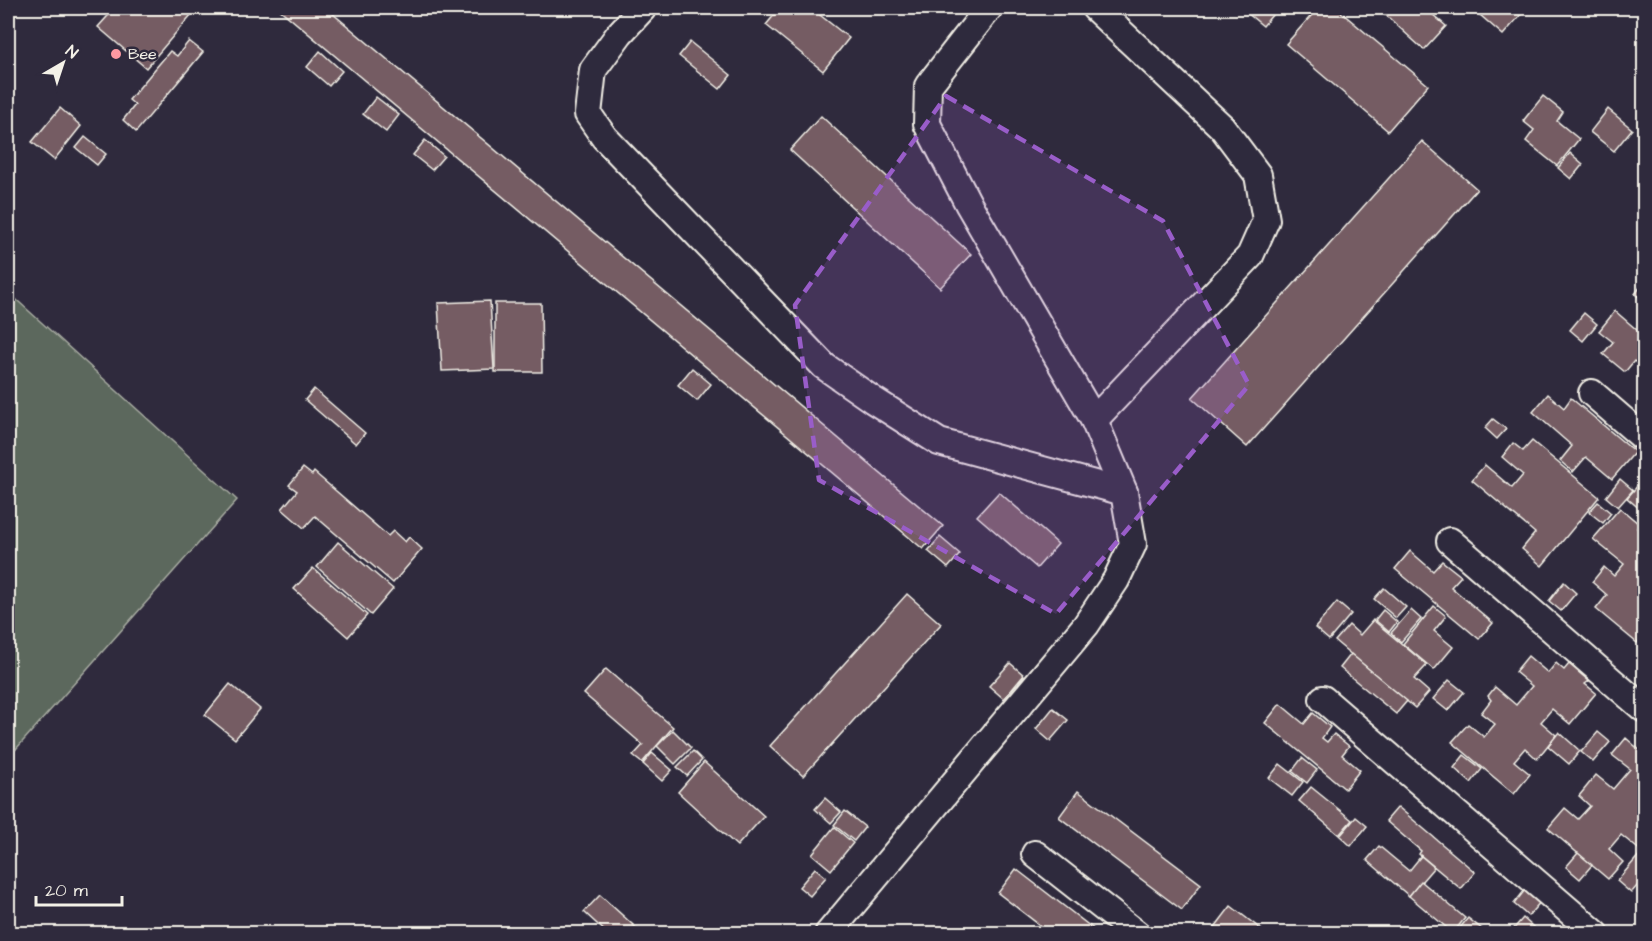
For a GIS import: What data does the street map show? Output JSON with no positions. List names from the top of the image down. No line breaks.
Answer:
{"places":["Bee"],"scale_bar":"20 m","north":"top right"}
